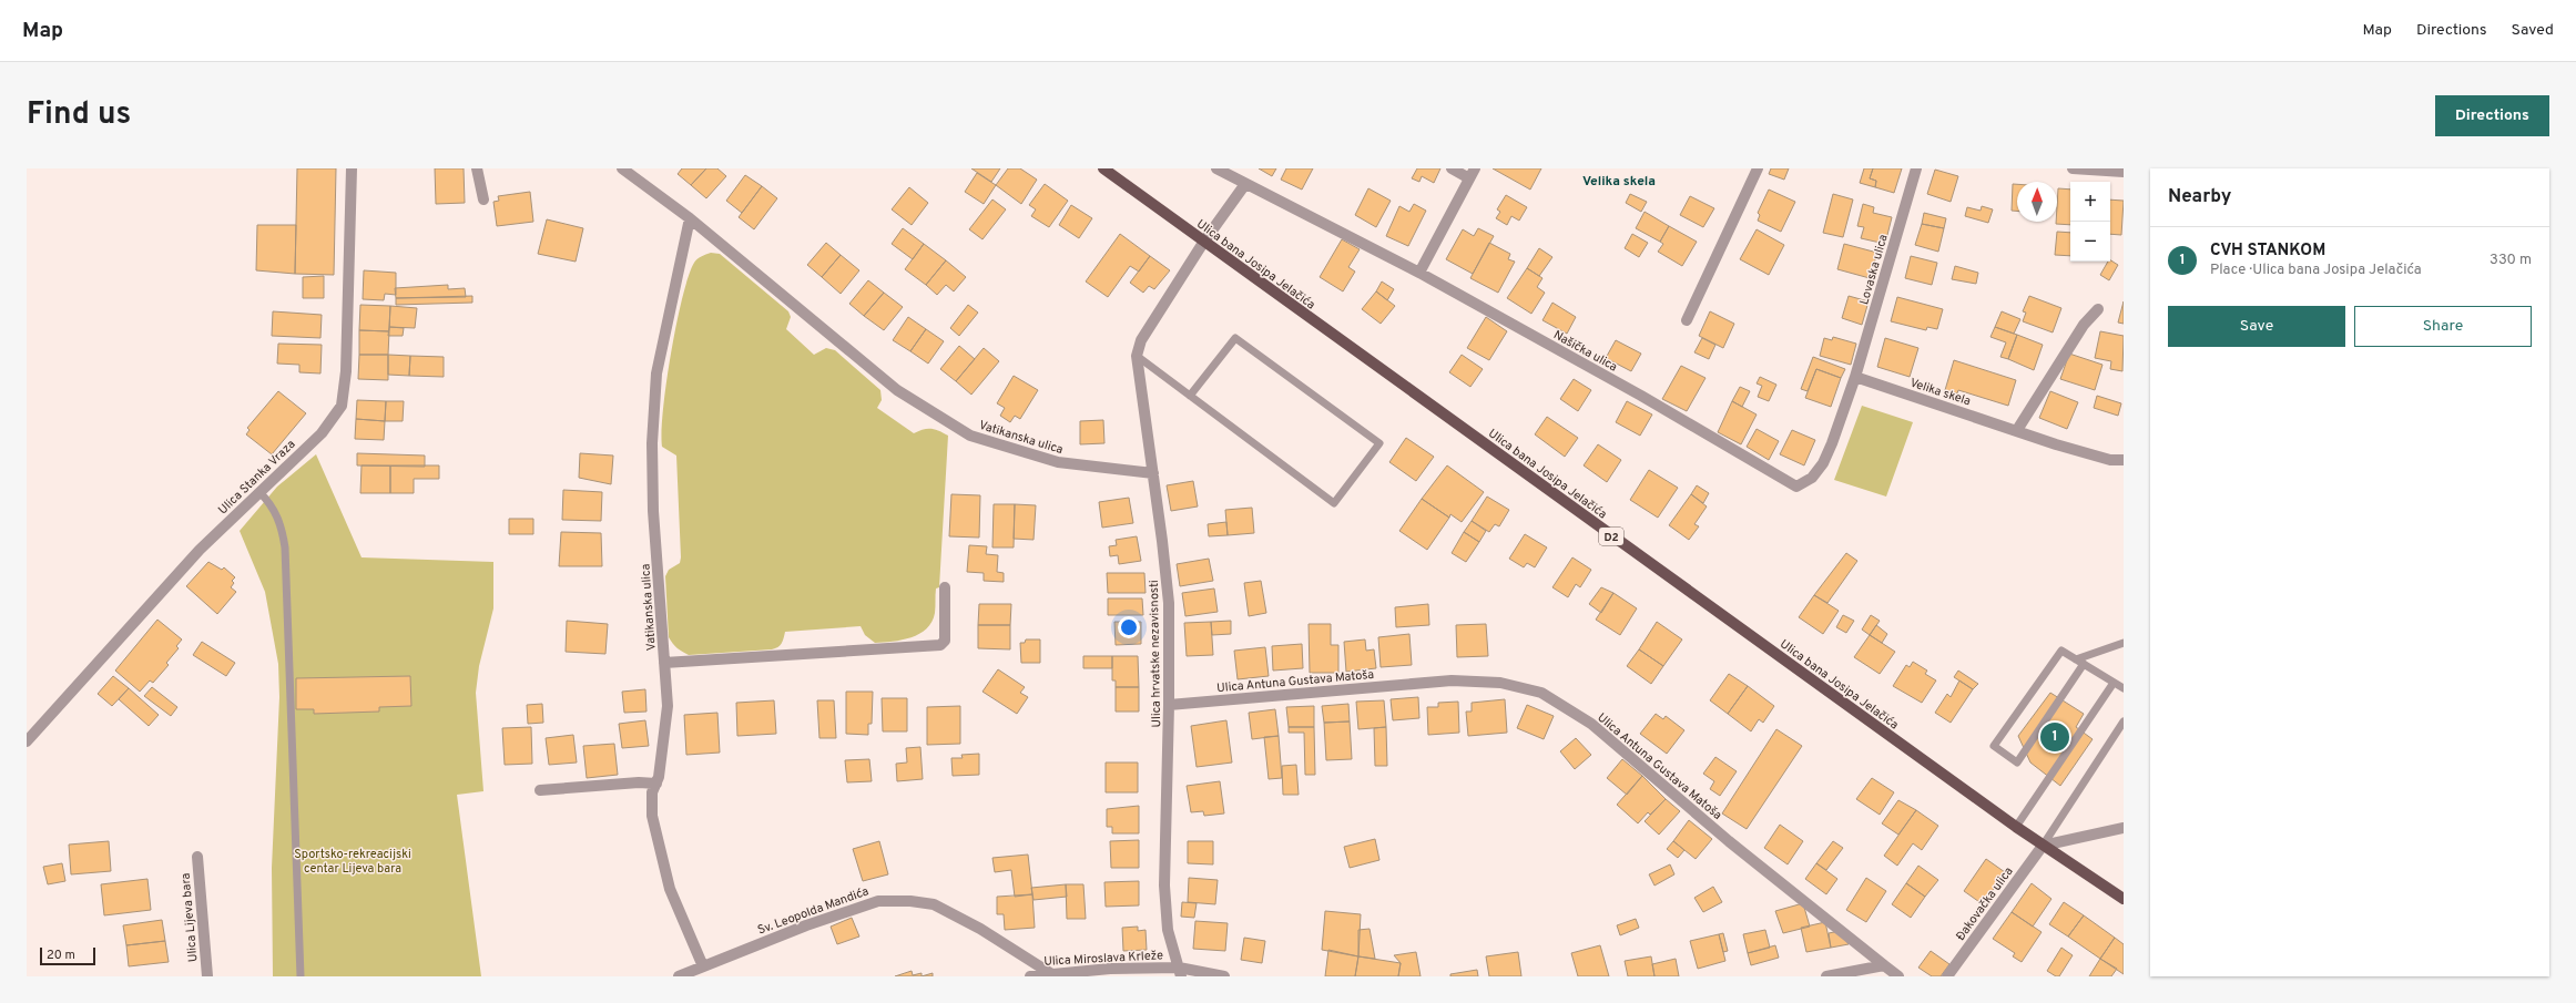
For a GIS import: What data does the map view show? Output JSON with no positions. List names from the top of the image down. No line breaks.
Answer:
{"streets":{"main road":["Ulica bana Josipa Jelačića","D2"],"street":["Lovaska ulica","Našička ulica","Velika skela","Vatikanska ulica","Ulica Stanka Vraza","Ulica hrvatske nezavisnosti","Ulica Antuna Gustava Matoša","Đakovačka ulica","Sv. Leopolda Mandića","Ulica Lijeva bara","Ulica Miroslava Krleže"]},"crossings":[["Ulica bana Josipa Jelačića","Ulica hrvatske nezavisnosti"],["Ulica bana Josipa Jelačića","Đakovačka ulica"],["Lovaska ulica","Našička ulica"],["Lovaska ulica","Velika skela"],["Našička ulica","Velika skela"],["Vatikanska ulica","Ulica hrvatske nezavisnosti"],["Ulica hrvatske nezavisnosti","Ulica Antuna Gustava Matoša"],["Ulica hrvatske nezavisnosti","Ulica Miroslava Krleže"],["Sv. Leopolda Mandića","Ulica Miroslava Krleže"]],"districts":["Velika skela"],"parks":["Sportsko-rekreacijski centar Lijeva bara"],"scale_bar":"20 m","north":"top","page":{"header":"Map","nav":["Map","Directions","Saved"],"title":"Find us","buttons":["Directions",["Save","Share"]],"heading":"Nearby","map_buttons":["+","−"],"list":[{"mark":"1","name":"CVH STANKOM","note":"Place · Ulica bana Josipa Jelačića","value":"330 m"}],"pins":"1","scale":"20 m"}}
